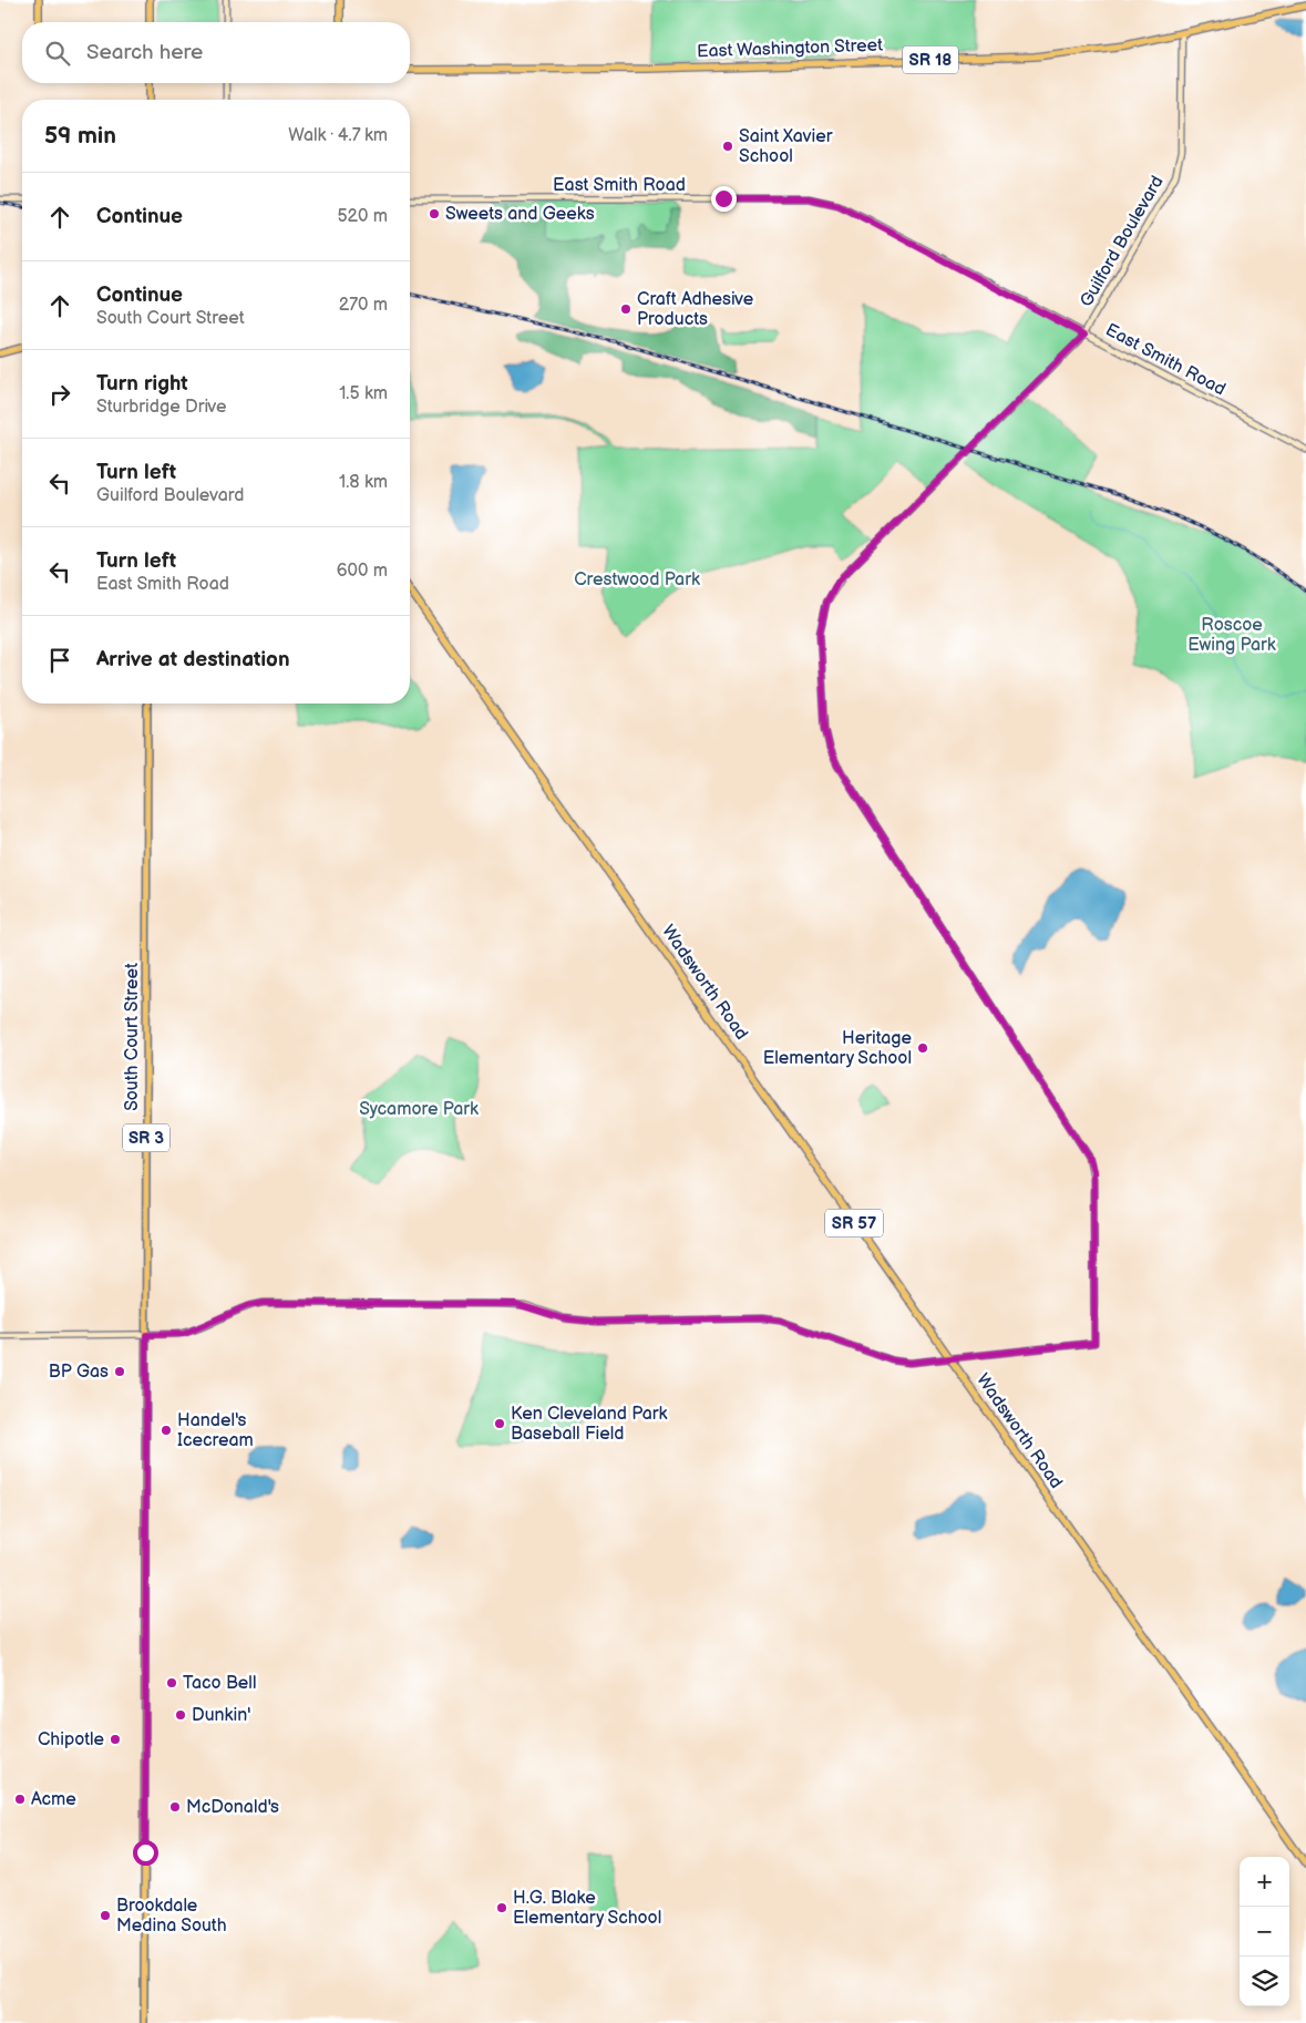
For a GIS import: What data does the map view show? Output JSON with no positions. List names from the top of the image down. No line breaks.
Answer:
{"streets":{"highway":["East Washington Street","SR 18","Wadsworth Road","SR 57"],"main road":["South Court Street","SR 3"],"street":["East Smith Road","Guilford Boulevard"]},"crossings":[["East Washington Street","Guilford Boulevard"],["East Smith Road","Guilford Boulevard"],["Guilford Boulevard","Wadsworth Road"]],"parks":["Crestwood Park","Roscoe Ewing Park","Sycamore Park"],"places":["Saint Xavier School","Sweets and Geeks","Craft Adhesive Products","Heritage Elementary School","BP Gas","Ken Cleveland Park Baseball Field","Handel's Icecream","Taco Bell","Dunkin'","Chipotle","Acme","McDonald's","H.G. Blake Elementary School","Brookdale Medina South"],"page":{"search":"Search here","heading":["59 min","Walk · 4.7 km"],"list":[["Continue","520 m"],["Continue","South Court Street","270 m"],["Turn right","Sturbridge Drive","1.5 km"],["Turn left","Guilford Boulevard","1.8 km"],["Turn left","East Smith Road","600 m"],"Arrive at destination"],"map_buttons":["+","−"]}}
